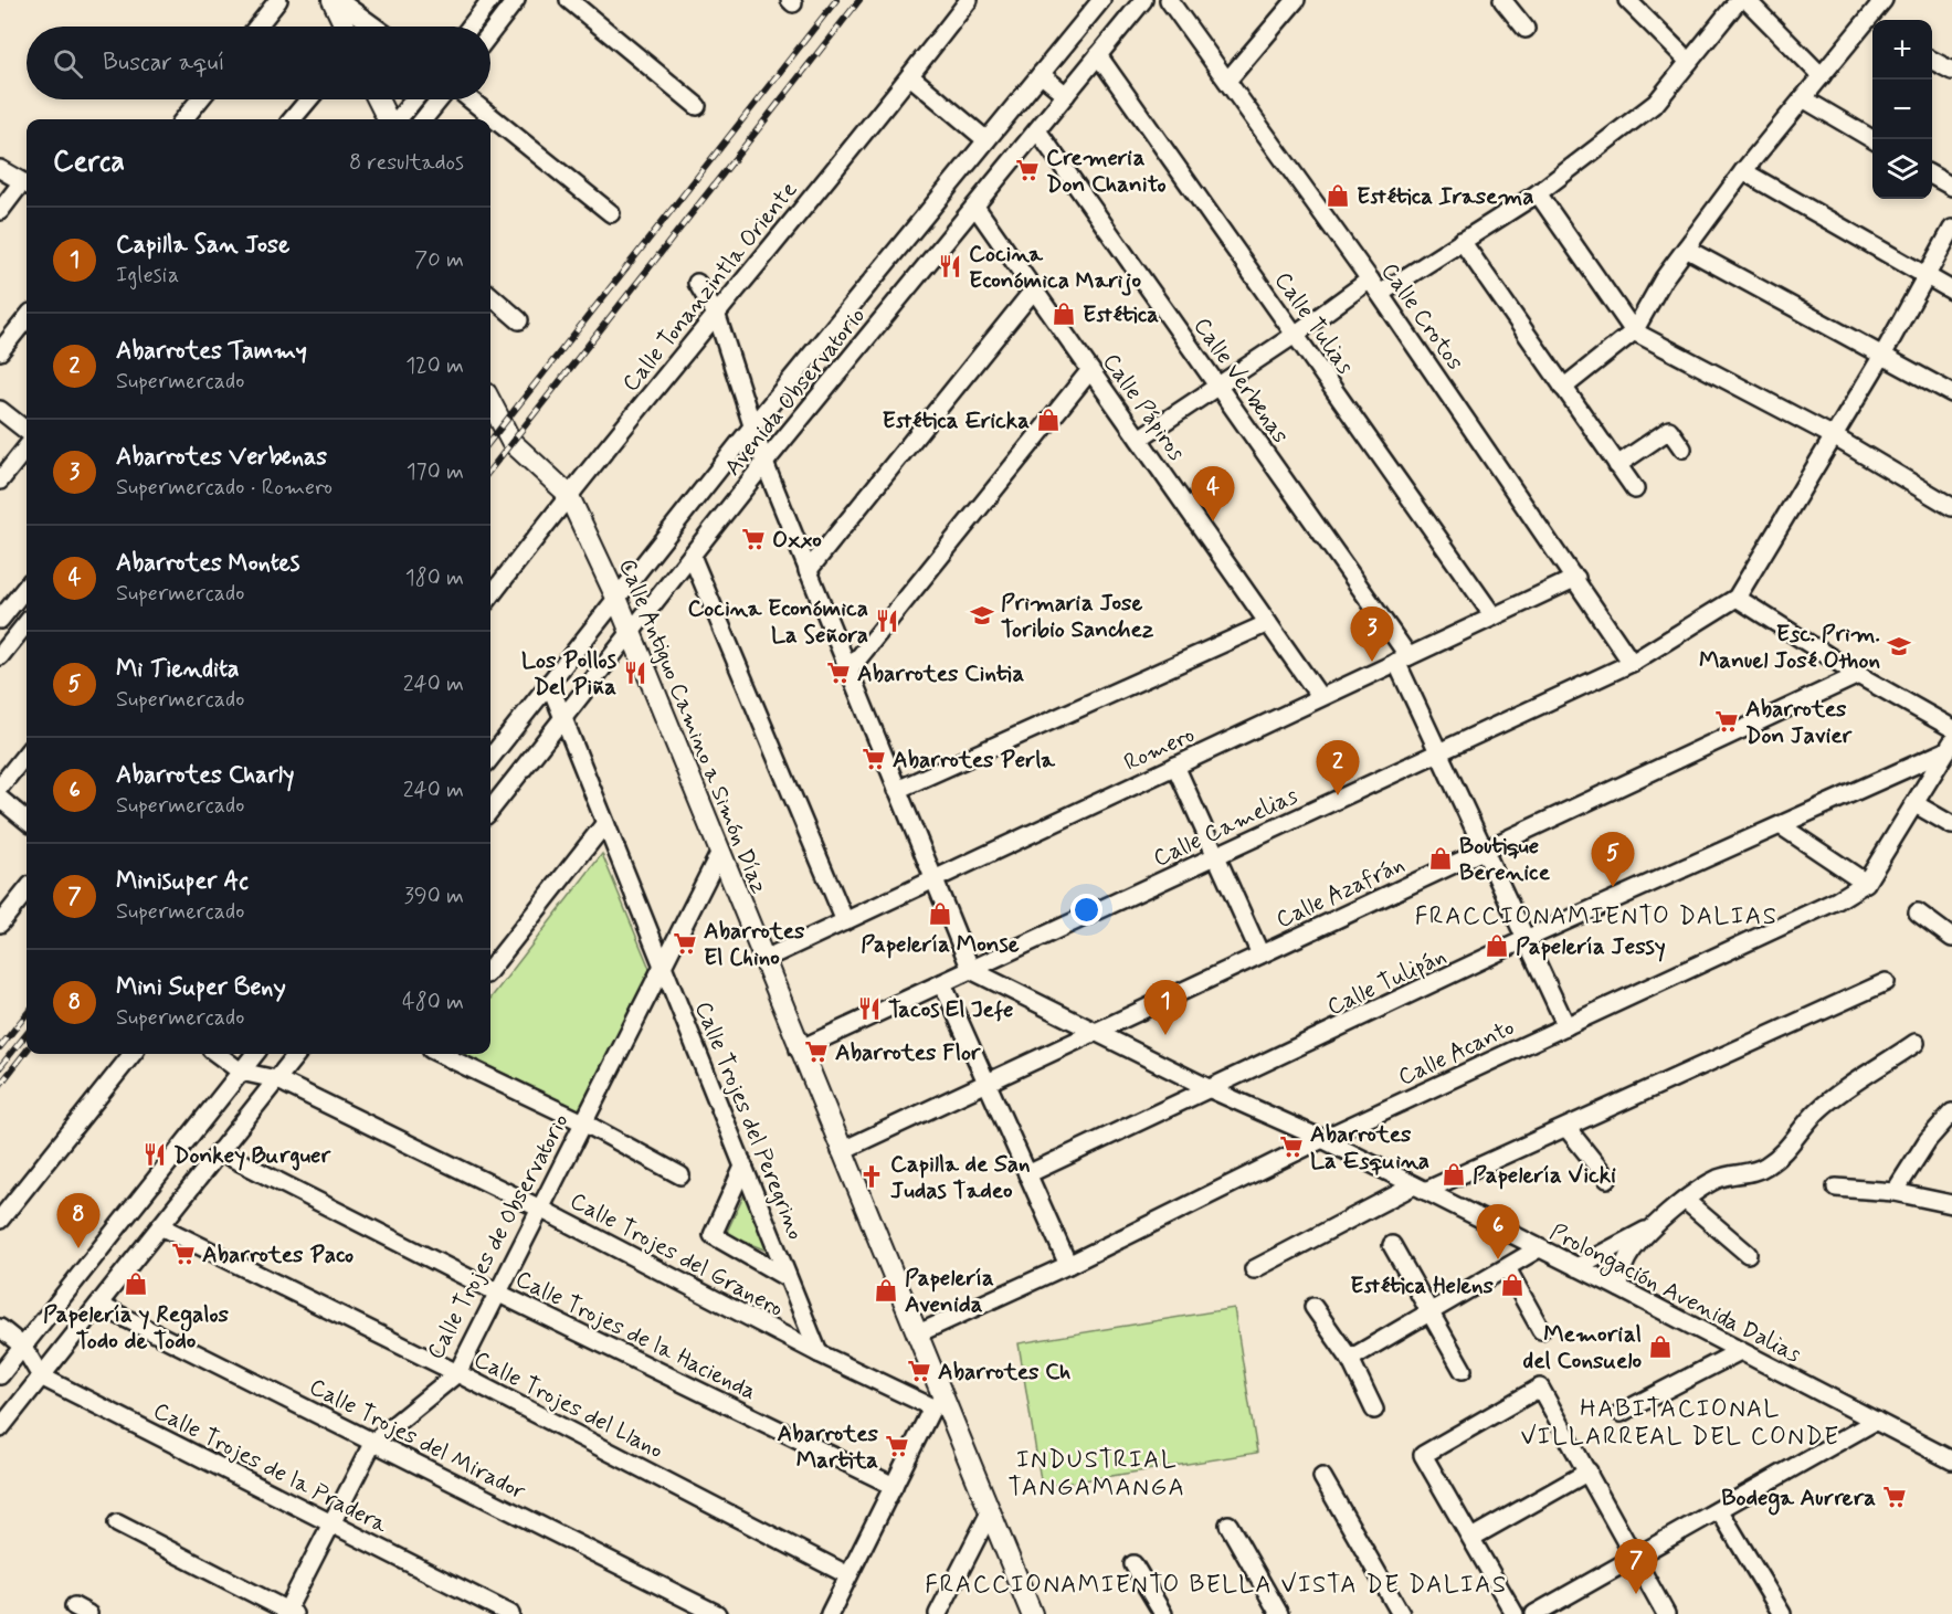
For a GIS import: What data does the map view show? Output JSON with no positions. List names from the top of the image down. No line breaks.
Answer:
{"streets":{"main road":["Calle Antiguo Camino a Simón Díaz"],"street":["Calle Tonanzintla Oriente","Calle Crotos","Calle Tulias","Calle Verbenas","Avenida Observatorio","Calle Pápiros","Romero","Calle Camelias","Calle Azafrán","Calle Tulipán","Calle Acanto","Calle Trojes del Peregrino","Calle Trojes de Observatorio","Calle Trojes del Granero","Prolongación Avenida Dalias","Calle Trojes de la Hacienda","Calle Trojes del Llano","Calle Trojes del Mirador","Calle Trojes de la Pradera"]},"crossings":[["Calle Tonanzintla Oriente","Calle Antiguo Camino a Simón Díaz"],["Calle Crotos","Romero"],["Calle Crotos","Calle Camelias"],["Calle Tulias","Avenida Observatorio"],["Calle Tulias","Romero"],["Calle Verbenas","Avenida Observatorio"],["Calle Verbenas","Romero"],["Calle Verbenas","Calle Camelias"],["Calle Verbenas","Calle Azafrán"],["Calle Verbenas","Calle Tulipán"],["Calle Verbenas","Calle Acanto"],["Avenida Observatorio","Calle Pápiros"],["Avenida Observatorio","Calle Antiguo Camino a Simón Díaz"],["Avenida Observatorio","Calle Trojes del Peregrino"],["Calle Pápiros","Romero"],["Calle Antiguo Camino a Simón Díaz","Romero"],["Calle Antiguo Camino a Simón Díaz","Calle Camelias"],["Calle Antiguo Camino a Simón Díaz","Calle Azafrán"],["Calle Antiguo Camino a Simón Díaz","Calle Acanto"],["Calle Antiguo Camino a Simón Díaz","Calle Trojes de Observatorio"],["Calle Antiguo Camino a Simón Díaz","Calle Trojes del Granero"],["Calle Camelias","Prolongación Avenida Dalias"],["Calle Azafrán","Prolongación Avenida Dalias"],["Calle Tulipán","Calle Acanto"],["Calle Tulipán","Prolongación Avenida Dalias"],["Calle Acanto","Prolongación Avenida Dalias"],["Calle Trojes del Peregrino","Calle Trojes de Observatorio"],["Calle Trojes del Peregrino","Calle Trojes del Granero"],["Calle Trojes de Observatorio","Calle Trojes del Granero"],["Calle Trojes de Observatorio","Calle Trojes de la Hacienda"],["Calle Trojes de Observatorio","Calle Trojes del Llano"],["Calle Trojes de Observatorio","Calle Trojes del Mirador"],["Calle Trojes de Observatorio","Calle Trojes de la Pradera"]],"districts":["FRACCIONAMIENTO DALIAS","HABITACIONAL VILLARREAL DEL CONDE","INDUSTRIAL TANGAMANGA","FRACCIONAMIENTO BELLA VISTA DE DALIAS"],"places":{"supermarket":["Cremeria Don Chanito","Oxxo","Abarrotes Cintia","Abarrotes Don Javier","Abarrotes Perla","Abarrotes El Chino","Abarrotes Flor","Abarrotes La Esquina","Abarrotes Paco","Abarrotes Ch","Abarrotes Martita","Bodega Aurrera"],"shop":["Estética Irasema","Estética","Estética Ericka","Boutique Berenice","Papelería Monse","Papelería Jessy","Papelería Vicki","Papelería y Regalos Todo de Todo","Estética Helens","Papelería Avenida","Memorial del Consuelo"],"restaurant":["Cocina Económica Marijo","Cocina Económica La Señora","Los Pollos Del Piña","Tacos El Jefe","Donkey Burguer"],"school or university":["Primaria Jose Toribio Sanchez","Esc. Prim. Manuel José Othon"],"church":["Capilla de San Judas Tadeo"]},"page":{"map_buttons":["+","−"],"search":"Buscar aquí","heading":["Cerca","8 resultados"],"list":[{"mark":"1","name":"Capilla San Jose","note":"Iglesia","value":"70 m"},{"mark":"2","name":"Abarrotes Tammy","note":"Supermercado","value":"120 m"},{"mark":"3","name":"Abarrotes Verbenas","note":"Supermercado · Romero","value":"170 m"},{"mark":"4","name":"Abarrotes Montes","note":"Supermercado","value":"180 m"},{"mark":"5","name":"Mi Tiendita","note":"Supermercado","value":"240 m"},{"mark":"6","name":"Abarrotes Charly","note":"Supermercado","value":"240 m"},{"mark":"7","name":"Minisuper Ac","note":"Supermercado","value":"390 m"},{"mark":"8","name":"Mini Super Beny","note":"Supermercado","value":"480 m"}],"pins":["4","3","2","5","1","8","6","7"]}}
